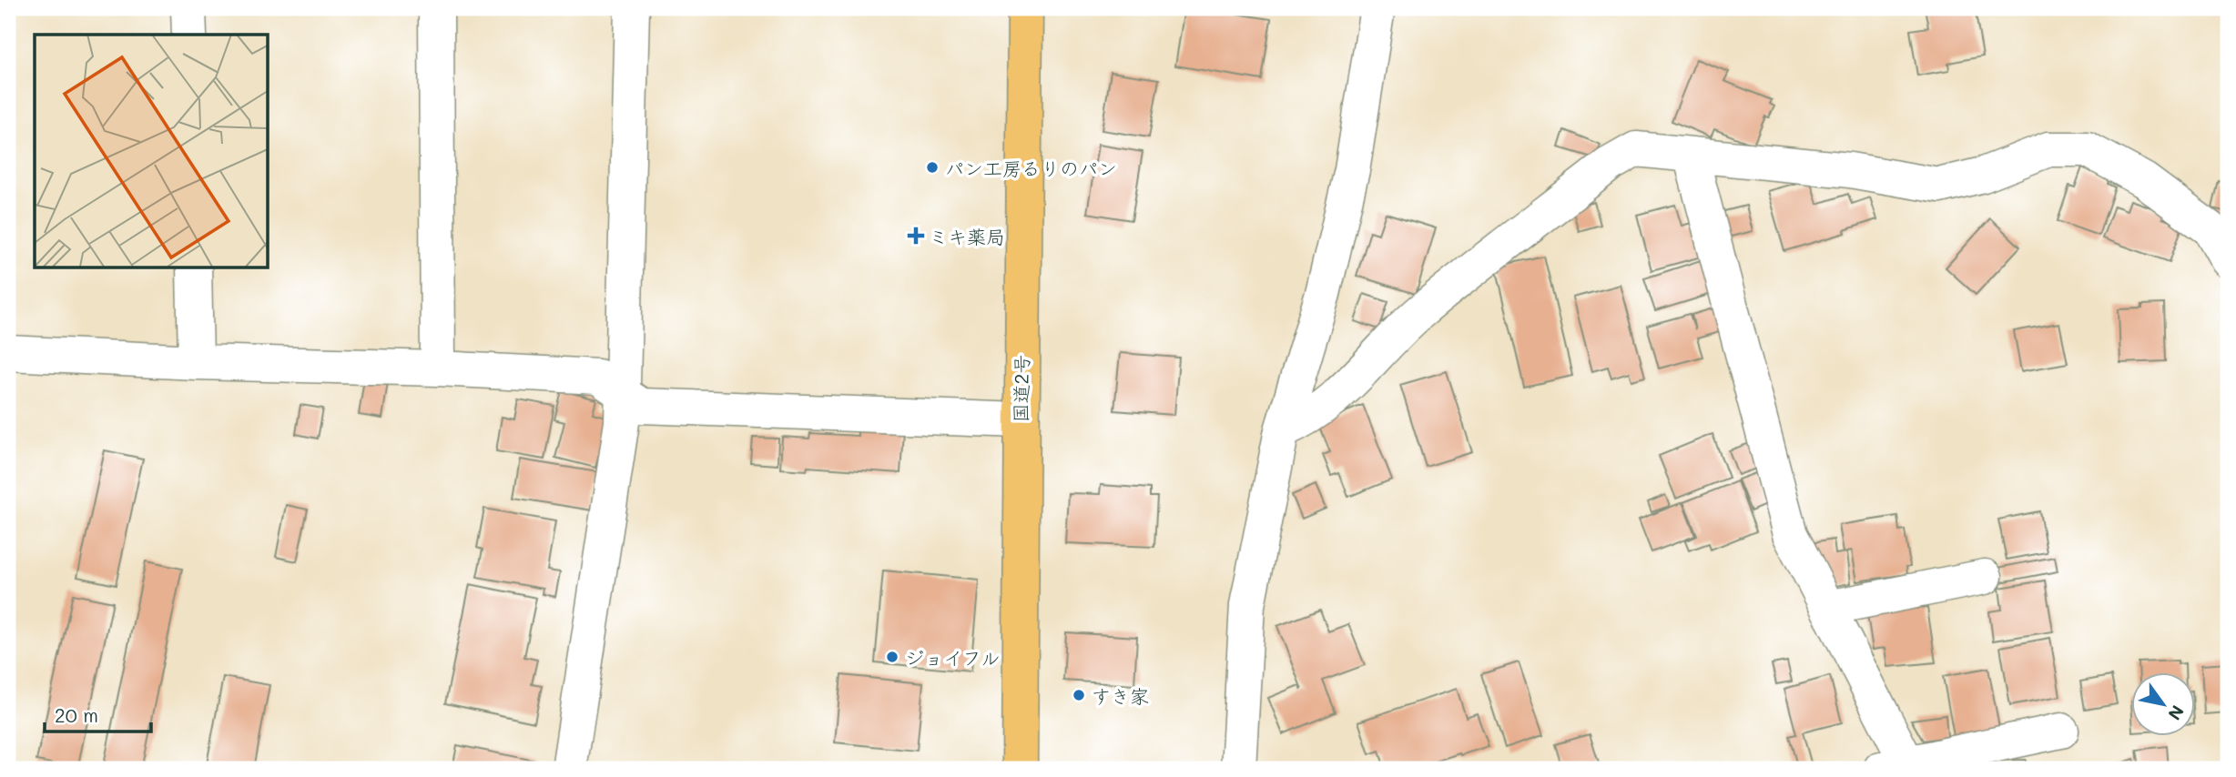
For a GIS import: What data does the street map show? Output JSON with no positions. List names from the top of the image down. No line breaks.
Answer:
{"streets":{"highway":["国道2号"]},"places":{"other":["パン工房るりのパン","ジョイフル","すき家"],"health":["ミキ薬局"]},"scale_bar":"20 m","north":"bottom right"}
